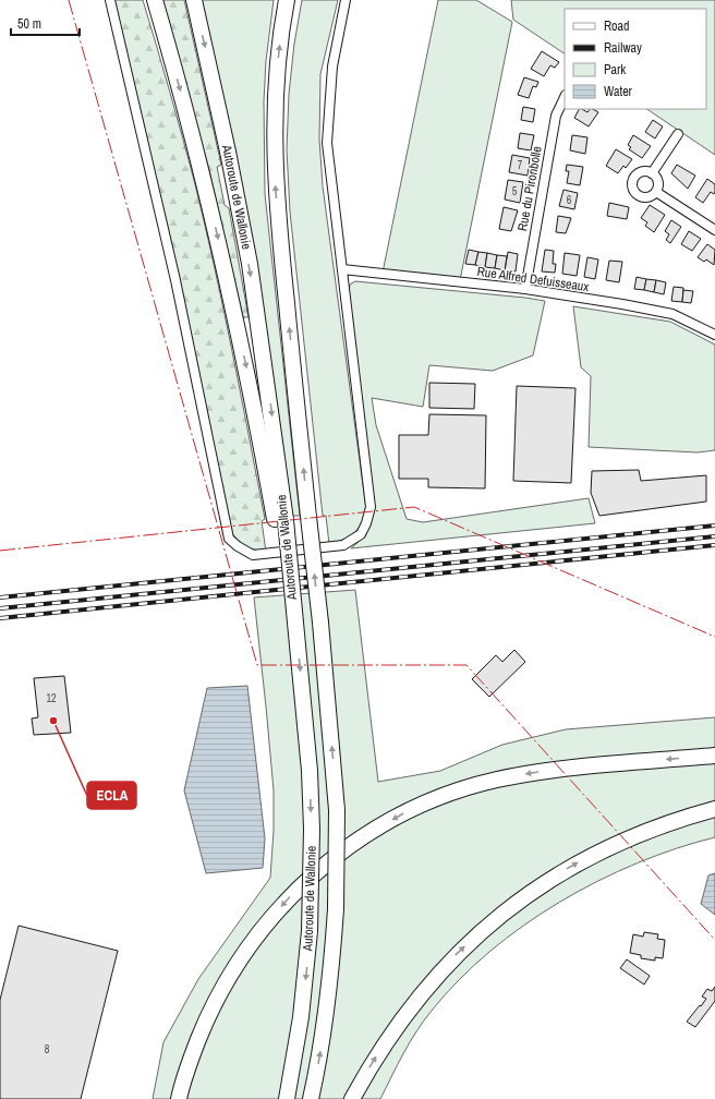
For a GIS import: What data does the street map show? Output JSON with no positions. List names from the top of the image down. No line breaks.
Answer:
{"streets":{"highway":["Autoroute de Wallonie"],"street":["Rue du Pironbolle","Rue Alfred Defuisseaux"]},"crossings":[["Rue du Pironbolle","Rue Alfred Defuisseaux"]],"places":["ECLA"],"house_numbers":["7","5","6","12","8"],"legend":["Road","Railway","Park","Water"],"scale_bar":"50 m"}
